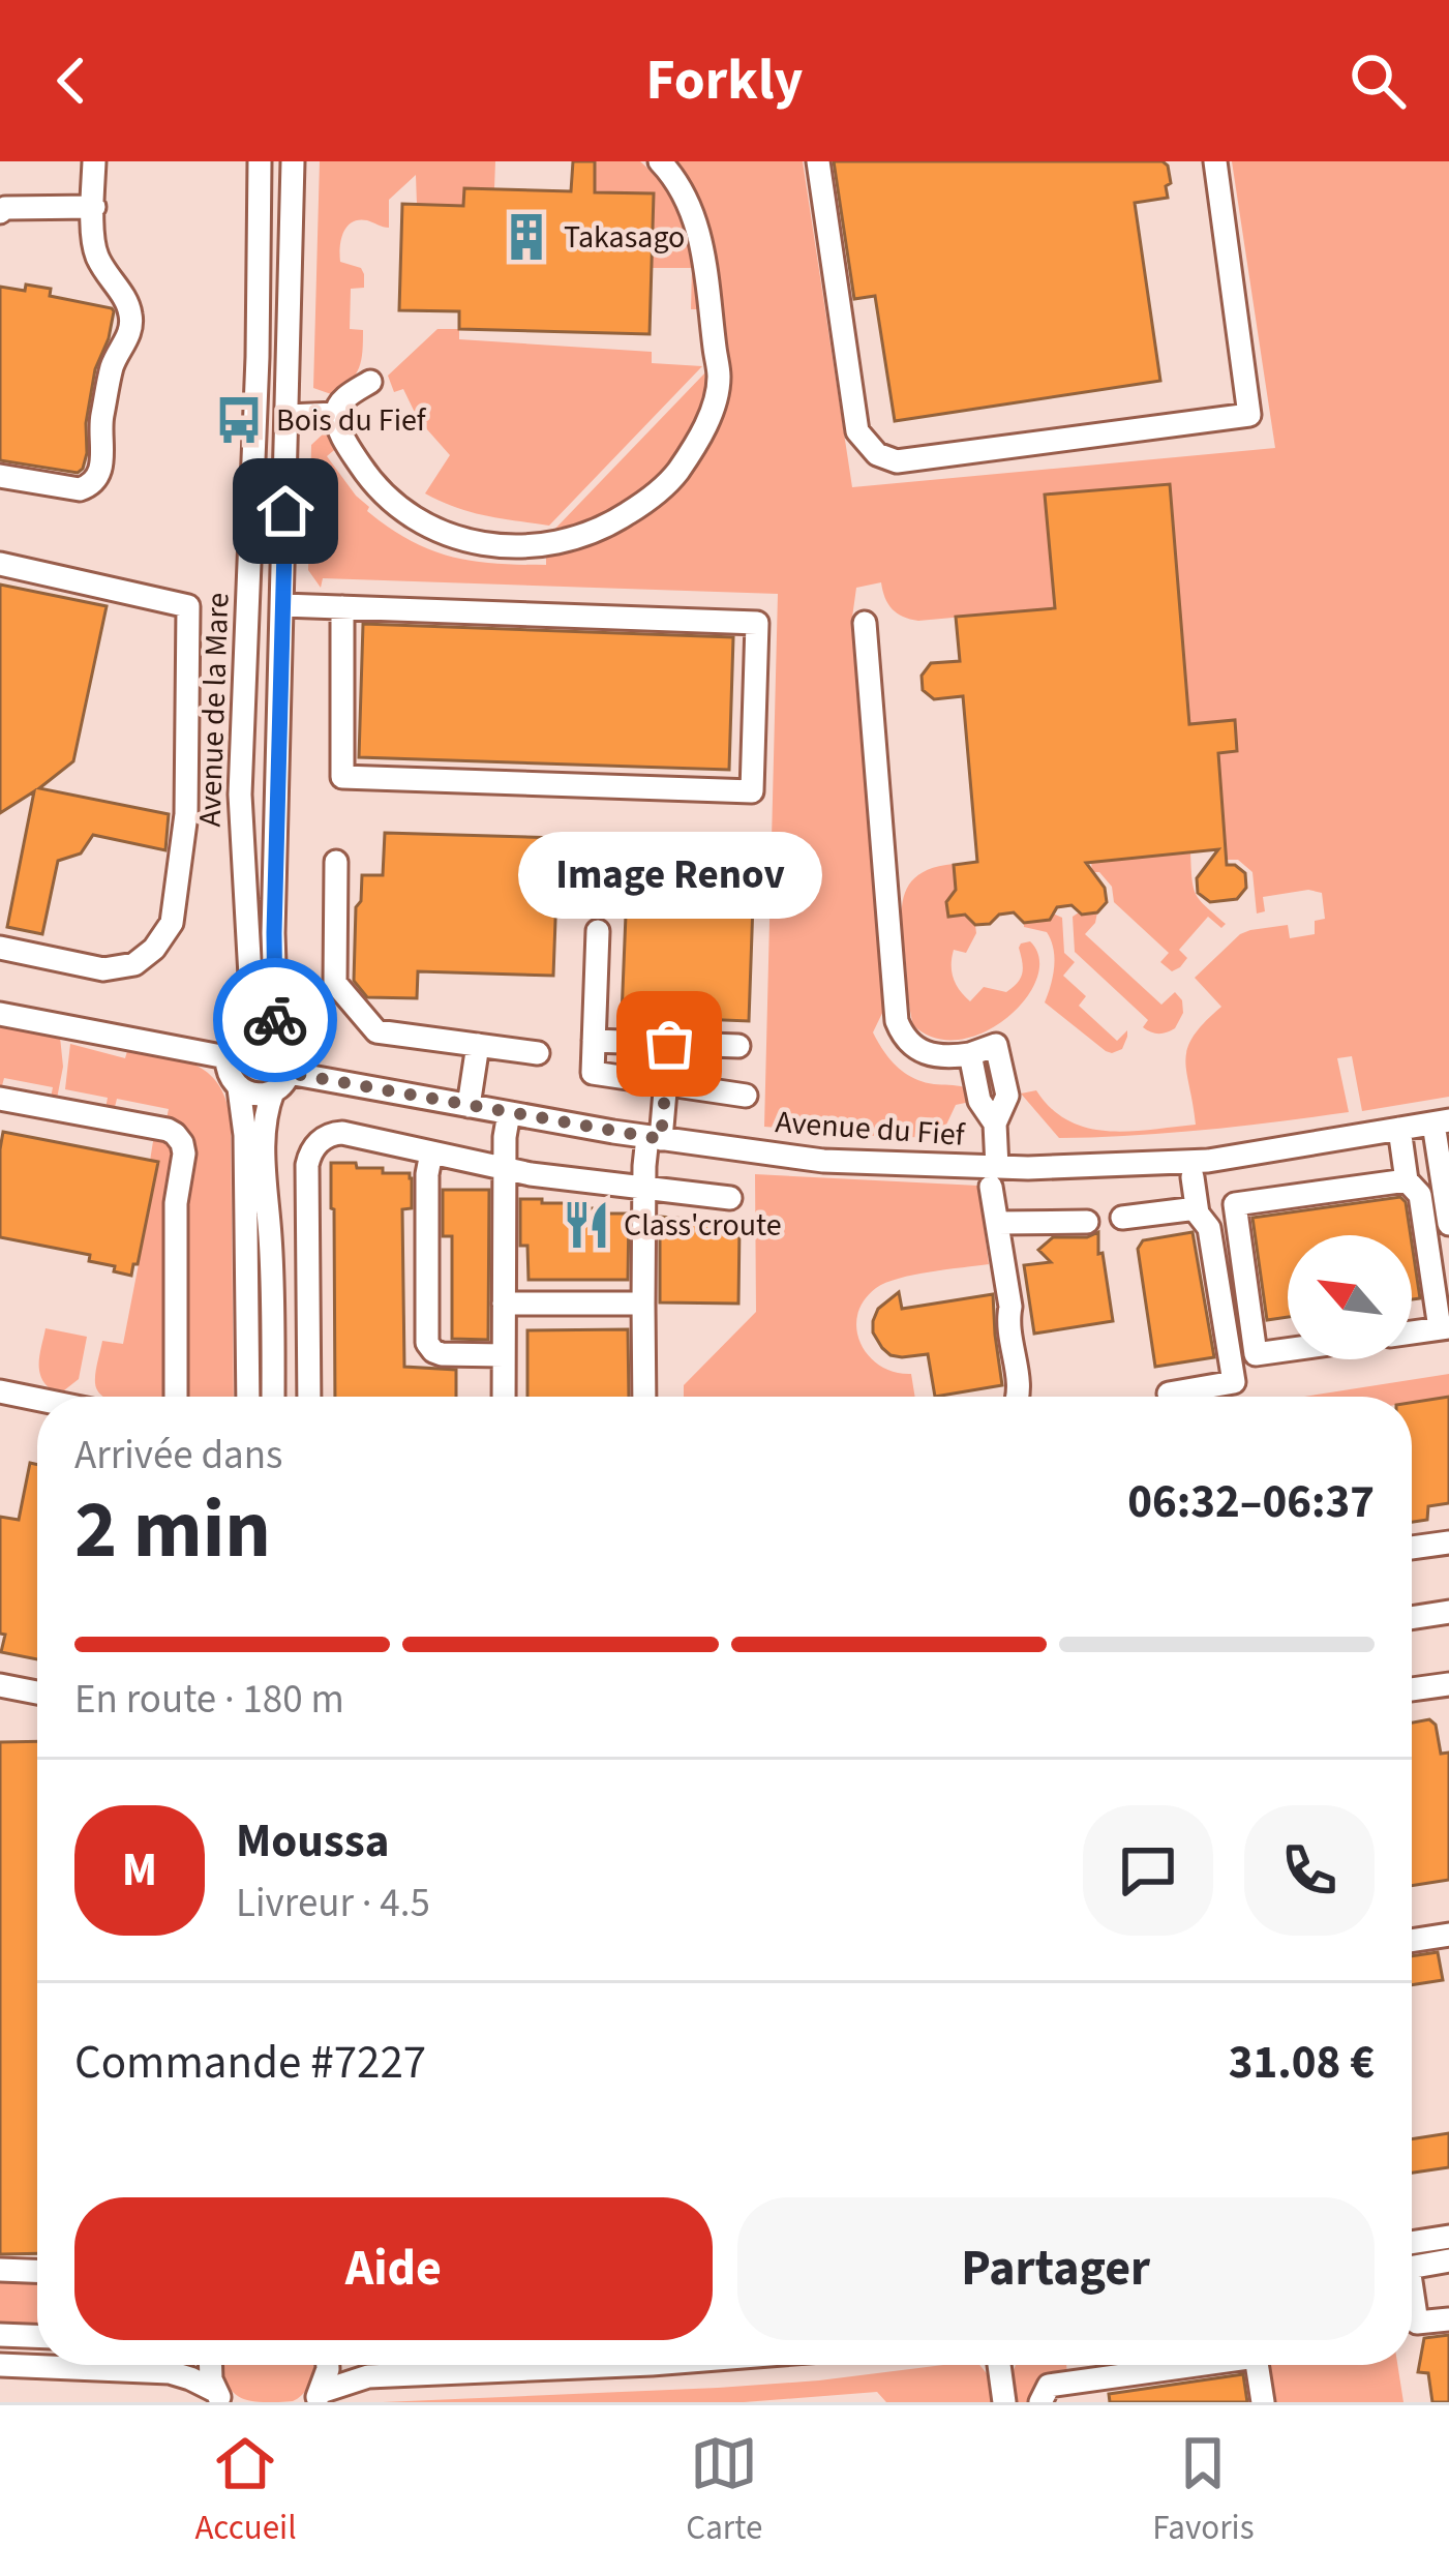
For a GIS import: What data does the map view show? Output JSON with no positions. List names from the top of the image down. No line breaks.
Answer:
{"streets":{"street":["Avenue de la Mare","Avenue du Fief"]},"crossings":[["Avenue de la Mare","Avenue du Fief"]],"places":{"building":["Takasago"],"bus stop":["Bois du Fief"],"other":["Image Renov"],"restaurant":["Class'croute"]},"north":"top left","page":{"header":"Forkly","bubble":"Image Renov","heading":["2 min","Arrivée dans","06:32–06:37"],"panel":["Moussa","Livreur · 4.5","Commande #7227","31.08 €"],"bar":"En route · 180 m","round":"M","buttons":["Aide","Partager"],"tabs":["Accueil","Carte","Favoris"]}}
